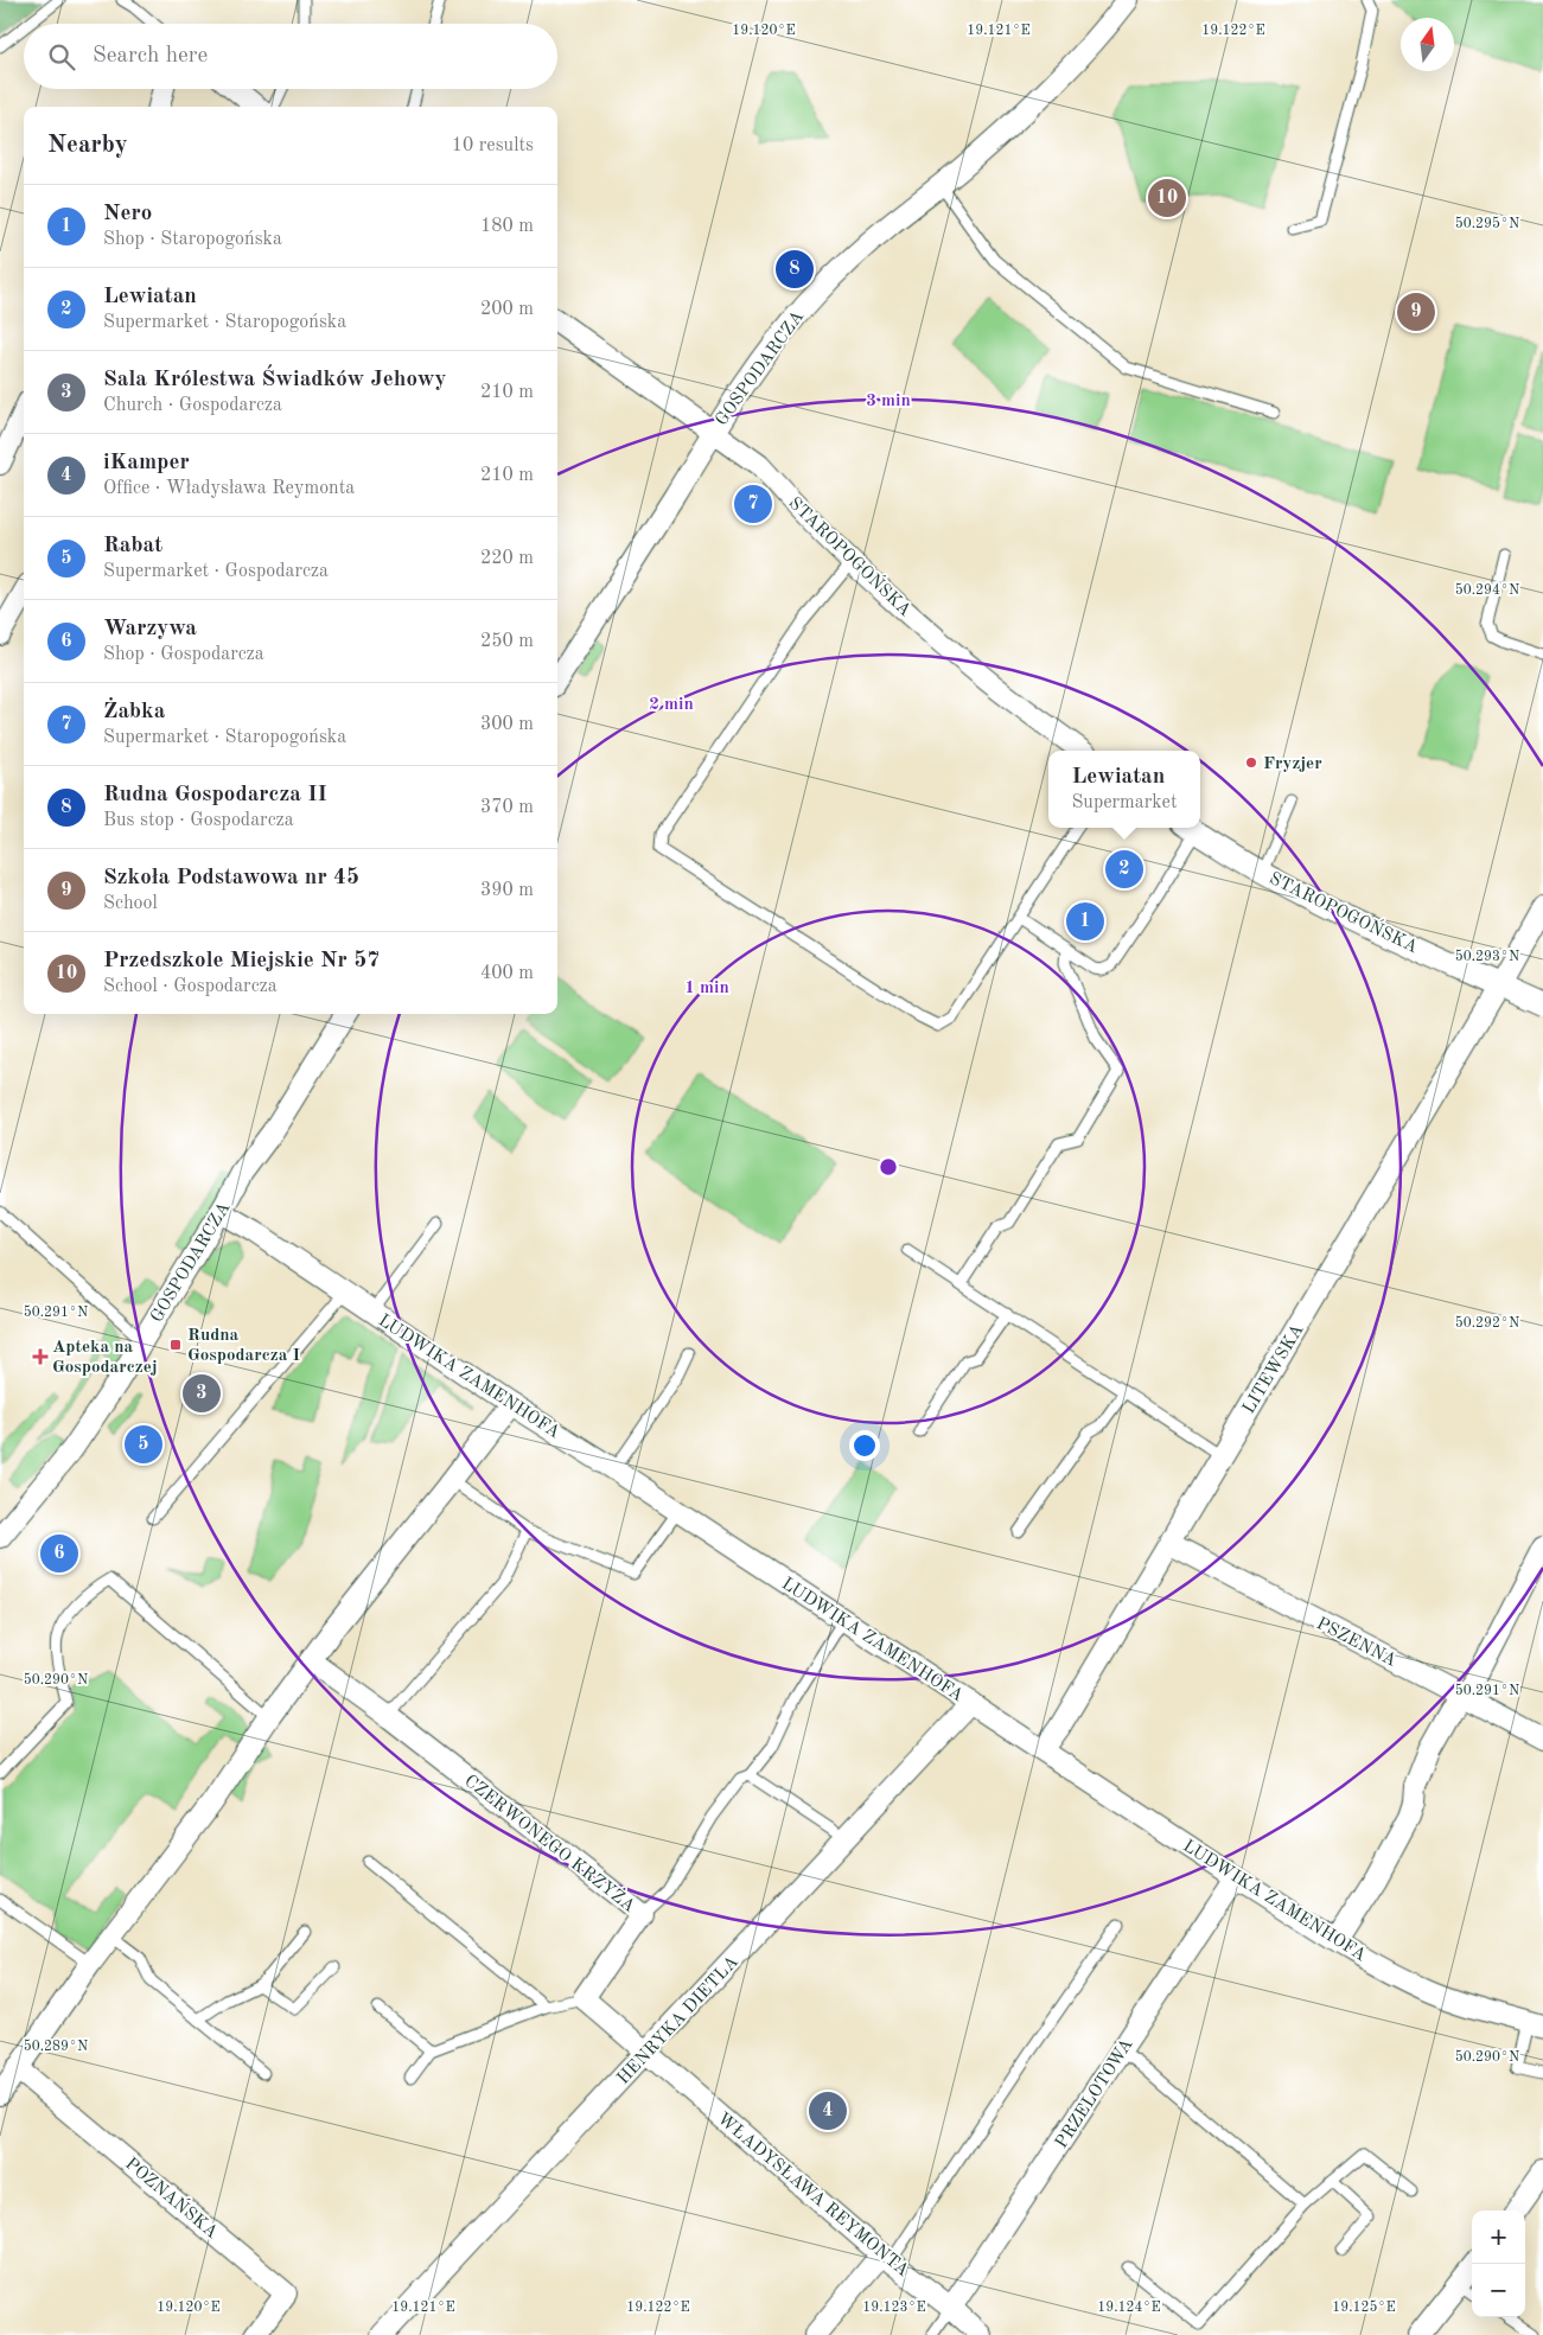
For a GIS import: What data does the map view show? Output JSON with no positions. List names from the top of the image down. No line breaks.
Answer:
{"streets":{"street":["GOSPODARCZA","STAROPOGOŃSKA","LITEWSKA","LUDWIKA ZAMENHOFA","PSZENNA","CZERWONEGO KRZYŻA","HENRYKA DIETLA","PRZELOTOWA","WŁADYSŁAWA REYMONTA","POZNAŃSKA"]},"crossings":[["GOSPODARCZA","STAROPOGOŃSKA"],["GOSPODARCZA","LUDWIKA ZAMENHOFA"],["STAROPOGOŃSKA","LITEWSKA"],["LITEWSKA","LUDWIKA ZAMENHOFA"],["LITEWSKA","PSZENNA"],["LUDWIKA ZAMENHOFA","HENRYKA DIETLA"],["LUDWIKA ZAMENHOFA","PRZELOTOWA"],["HENRYKA DIETLA","WŁADYSŁAWA REYMONTA"],["PRZELOTOWA","WŁADYSŁAWA REYMONTA"]],"places":{"other":["Fryzjer"],"transit":["Rudna Gospodarcza I"],"health":["Apteka na Gospodarczej"]},"north":"top","page":{"search":"Search here","heading":["Nearby","10 results"],"pins":["10","8","9","7","2","1","3","5","6","4"],"list":[{"mark":"1","name":"Nero","note":"Shop · Staropogońska","value":"180 m"},{"mark":"2","name":"Lewiatan","note":"Supermarket · Staropogońska","value":"200 m"},{"mark":"3","name":"Sala Królestwa Świadków Jehowy","note":"Church · Gospodarcza","value":"210 m"},{"mark":"4","name":"iKamper","note":"Office · Władysława Reymonta","value":"210 m"},{"mark":"5","name":"Rabat","note":"Supermarket · Gospodarcza","value":"220 m"},{"mark":"6","name":"Warzywa","note":"Shop · Gospodarcza","value":"250 m"},{"mark":"7","name":"Żabka","note":"Supermarket · Staropogońska","value":"300 m"},{"mark":"8","name":"Rudna Gospodarcza II","note":"Bus stop · Gospodarcza","value":"370 m"},{"mark":"9","name":"Szkoła Podstawowa nr 45","note":"School","value":"390 m"},{"mark":"10","name":"Przedszkole Miejskie Nr 57","note":"School · Gospodarcza","value":"400 m"}],"popup":["Lewiatan","Supermarket"],"map_buttons":["+","−"]},"coordinates":["19.120°E","19.121°E","19.122°E","50.295°N","50.294°N","50.293°N","50.291°N","50.292°N","50.290°N","50.289°N","19.123°E","19.124°E","19.125°E"],"rings":["3 min","2 min","1 min"]}
